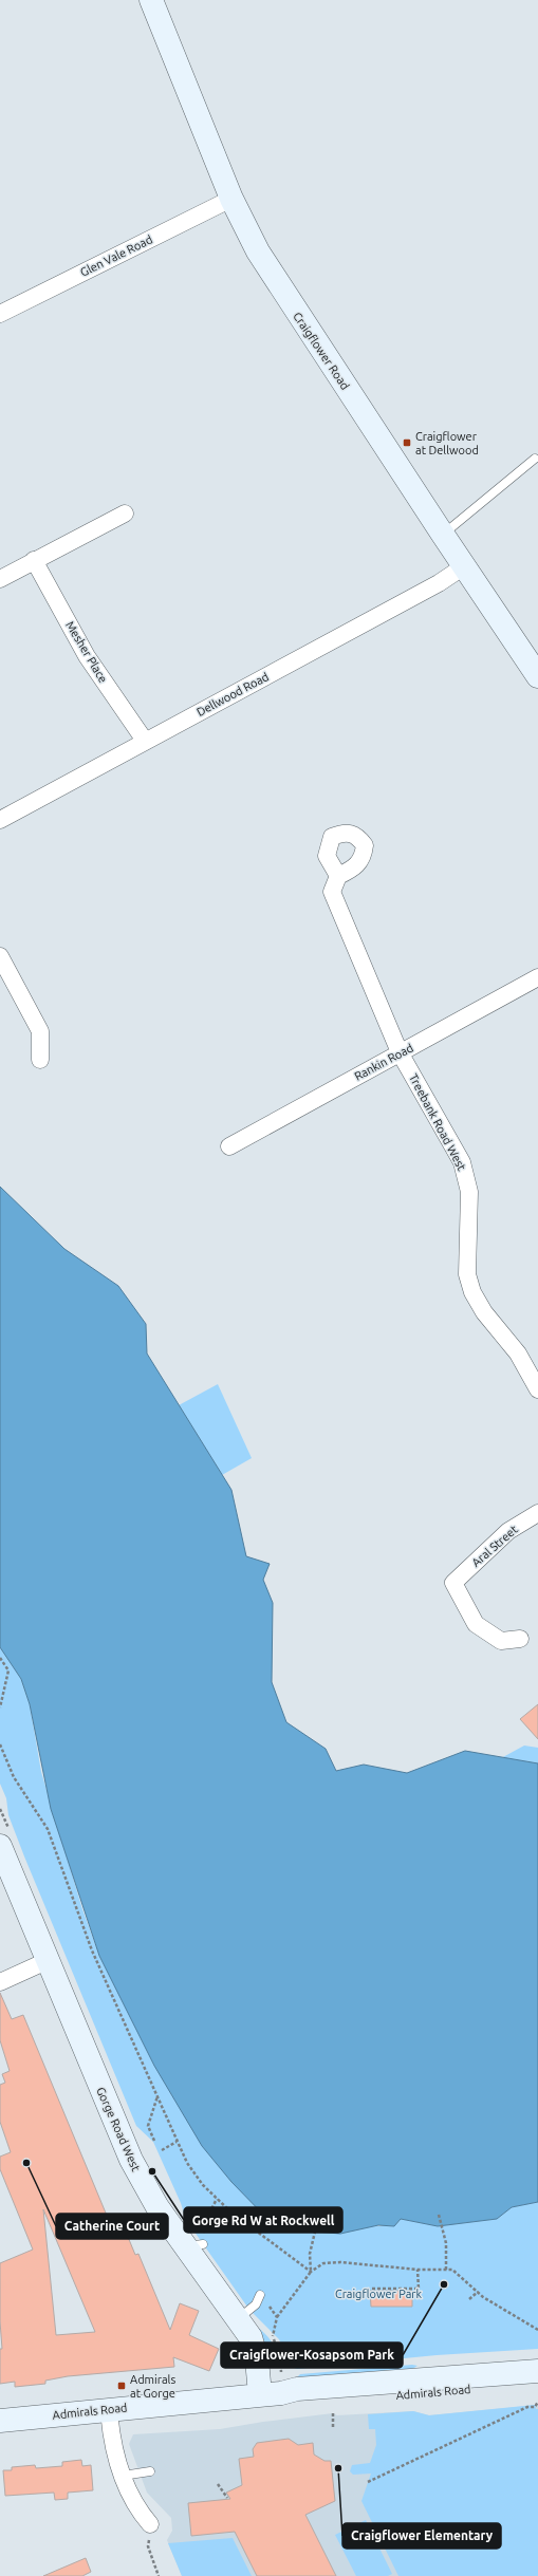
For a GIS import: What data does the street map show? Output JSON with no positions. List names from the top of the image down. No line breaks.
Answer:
{"streets":{"main road":["Craigflower Road","Gorge Road West","Admirals Road"],"street":["Glen Vale Road","Mesher Place","Dellwood Road","Rankin Road","Treebank Road West","Aral Street"]},"crossings":[["Glen Vale Road","Craigflower Road"],["Craigflower Road","Dellwood Road"],["Mesher Place","Dellwood Road"],["Rankin Road","Treebank Road West"],["Gorge Road West","Admirals Road"]],"parks":["Craigflower Park"],"places":{"transit":["Craigflower at Dellwood","Admirals at Gorge"],"other":["Catherine Court","Gorge Rd W at Rockwell","Craigflower-Kosapsom Park","Craigflower Elementary"]}}
